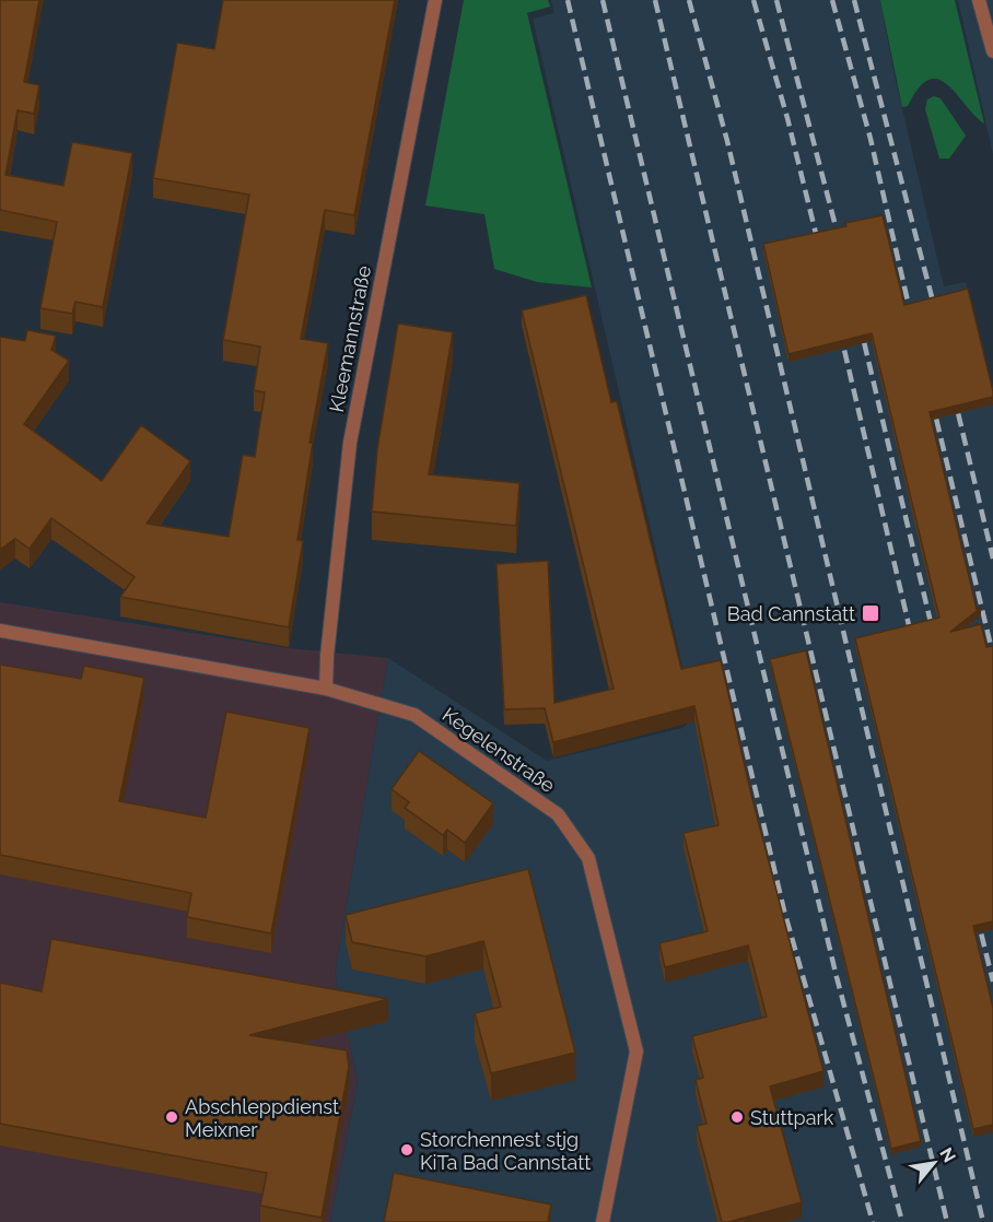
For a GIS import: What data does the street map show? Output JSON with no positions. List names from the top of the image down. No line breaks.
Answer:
{"streets":{"street":["Kleemannstraße","Kegelenstraße"]},"crossings":[["Kleemannstraße","Kegelenstraße"]],"places":{"transit":["Bad Cannstatt"],"other":["Abschleppdienst Meixner","Stuttpark","Storchennest stjg KiTa Bad Cannstatt"]},"north":"top right"}
